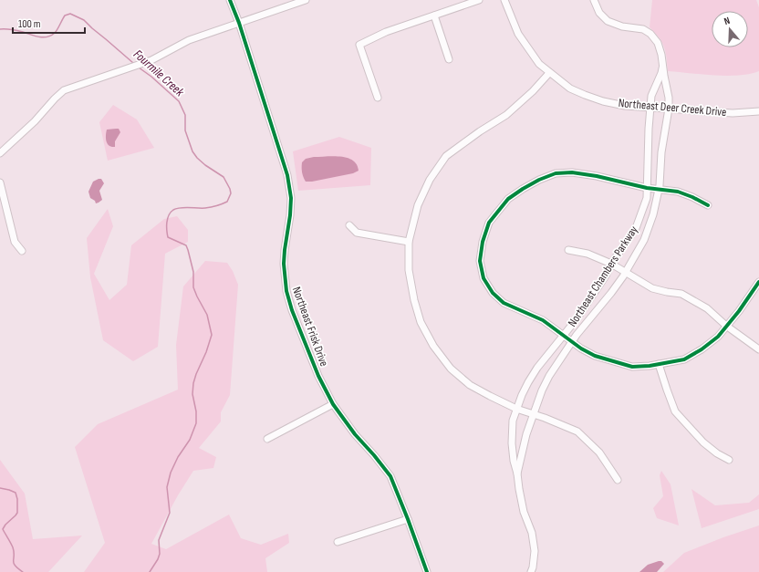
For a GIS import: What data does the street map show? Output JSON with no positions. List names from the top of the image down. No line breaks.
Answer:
{"streets":{"street":["Northeast Deer Creek Drive","Northeast Chambers Parkway","Northeast Frisk Drive"]},"crossings":[["Northeast Deer Creek Drive","Northeast Chambers Parkway"]],"water":["Fourmile Creek"],"scale_bar":"100 m","north":"top"}
